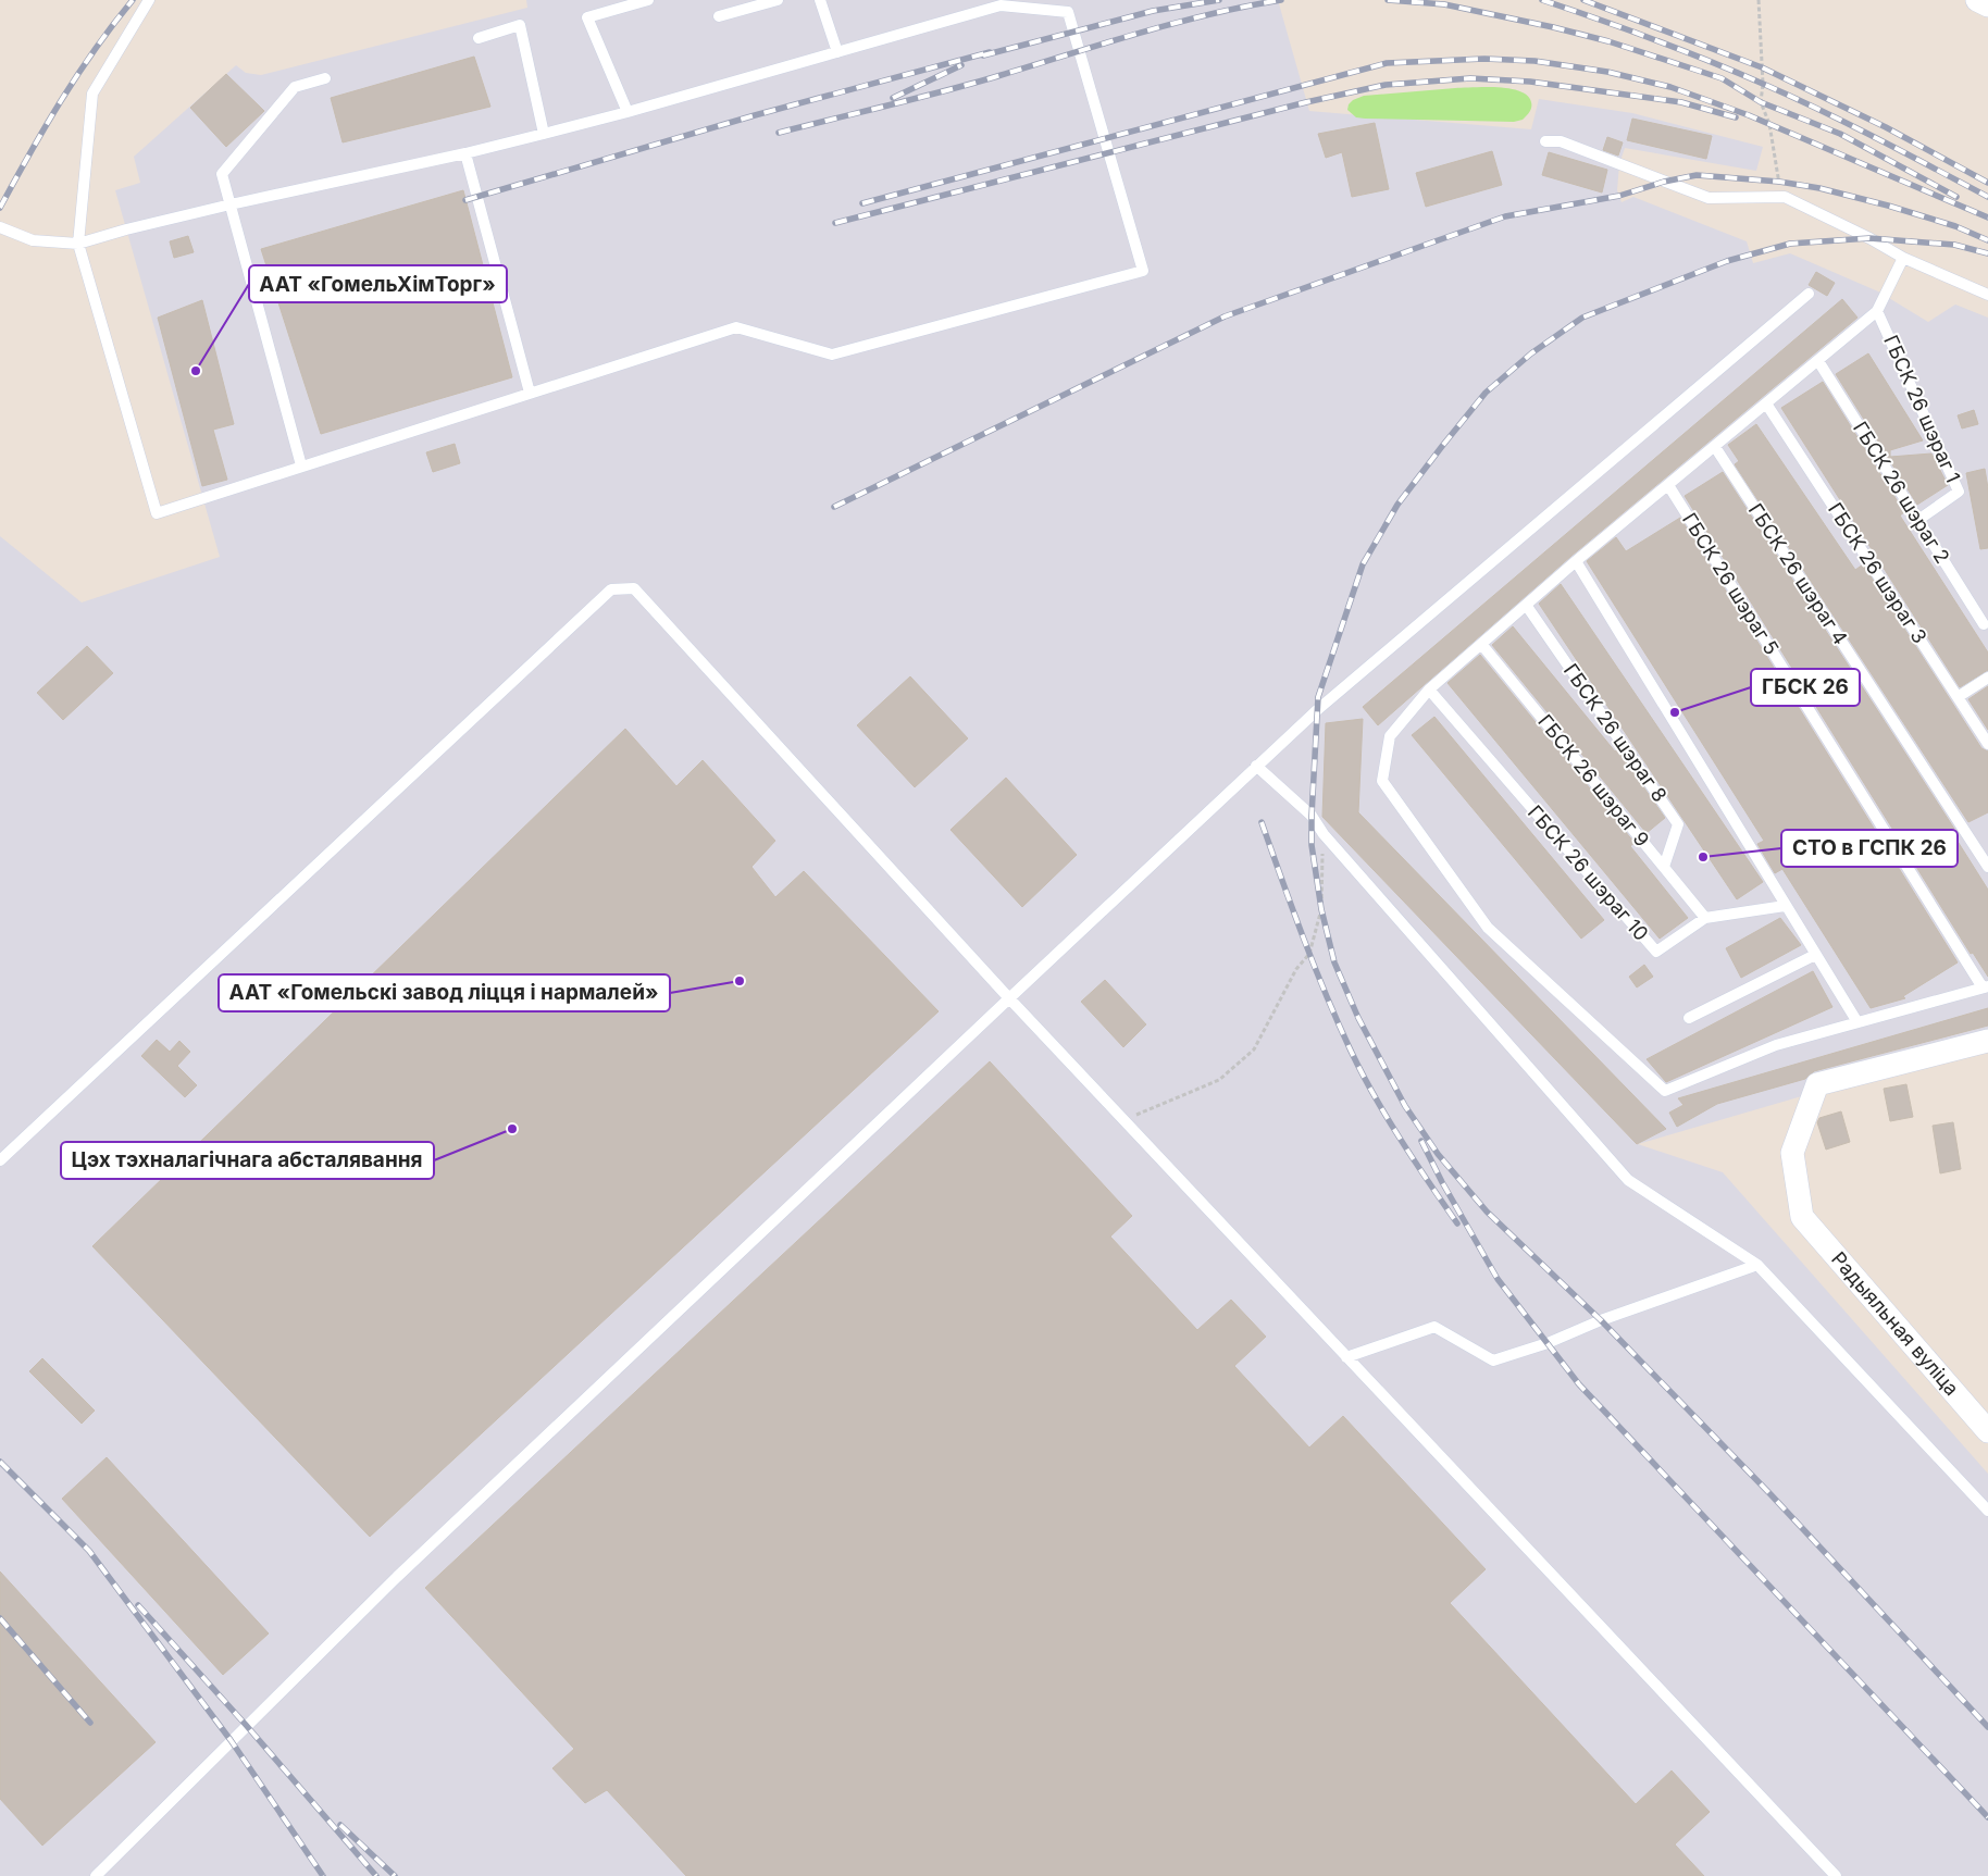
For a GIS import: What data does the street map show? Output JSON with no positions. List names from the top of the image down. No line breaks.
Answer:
{"streets":{"street":["Радыяльная вуліца"],"lane":["ГБСК 26 шэраг 1","ГБСК 26 шэраг 2","ГБСК 26 шэраг 3","ГБСК 26 шэраг 4","ГБСК 26 шэраг 5","ГБСК 26 шэраг 8","ГБСК 26 шэраг 9","ГБСК 26 шэраг 10"]},"crossings":[["ГБСК 26 шэраг 1","ГБСК 26 шэраг 2"],["ГБСК 26 шэраг 8","ГБСК 26 шэраг 9"],["ГБСК 26 шэраг 9","ГБСК 26 шэраг 10"]],"places":["ААТ «ГомельХімТорг»","ГБСК 26","СТО в ГСПК 26","ААТ «Гомельскі завод ліцця і нармалей»","Цэх тэхналагічнага абсталявання"]}
